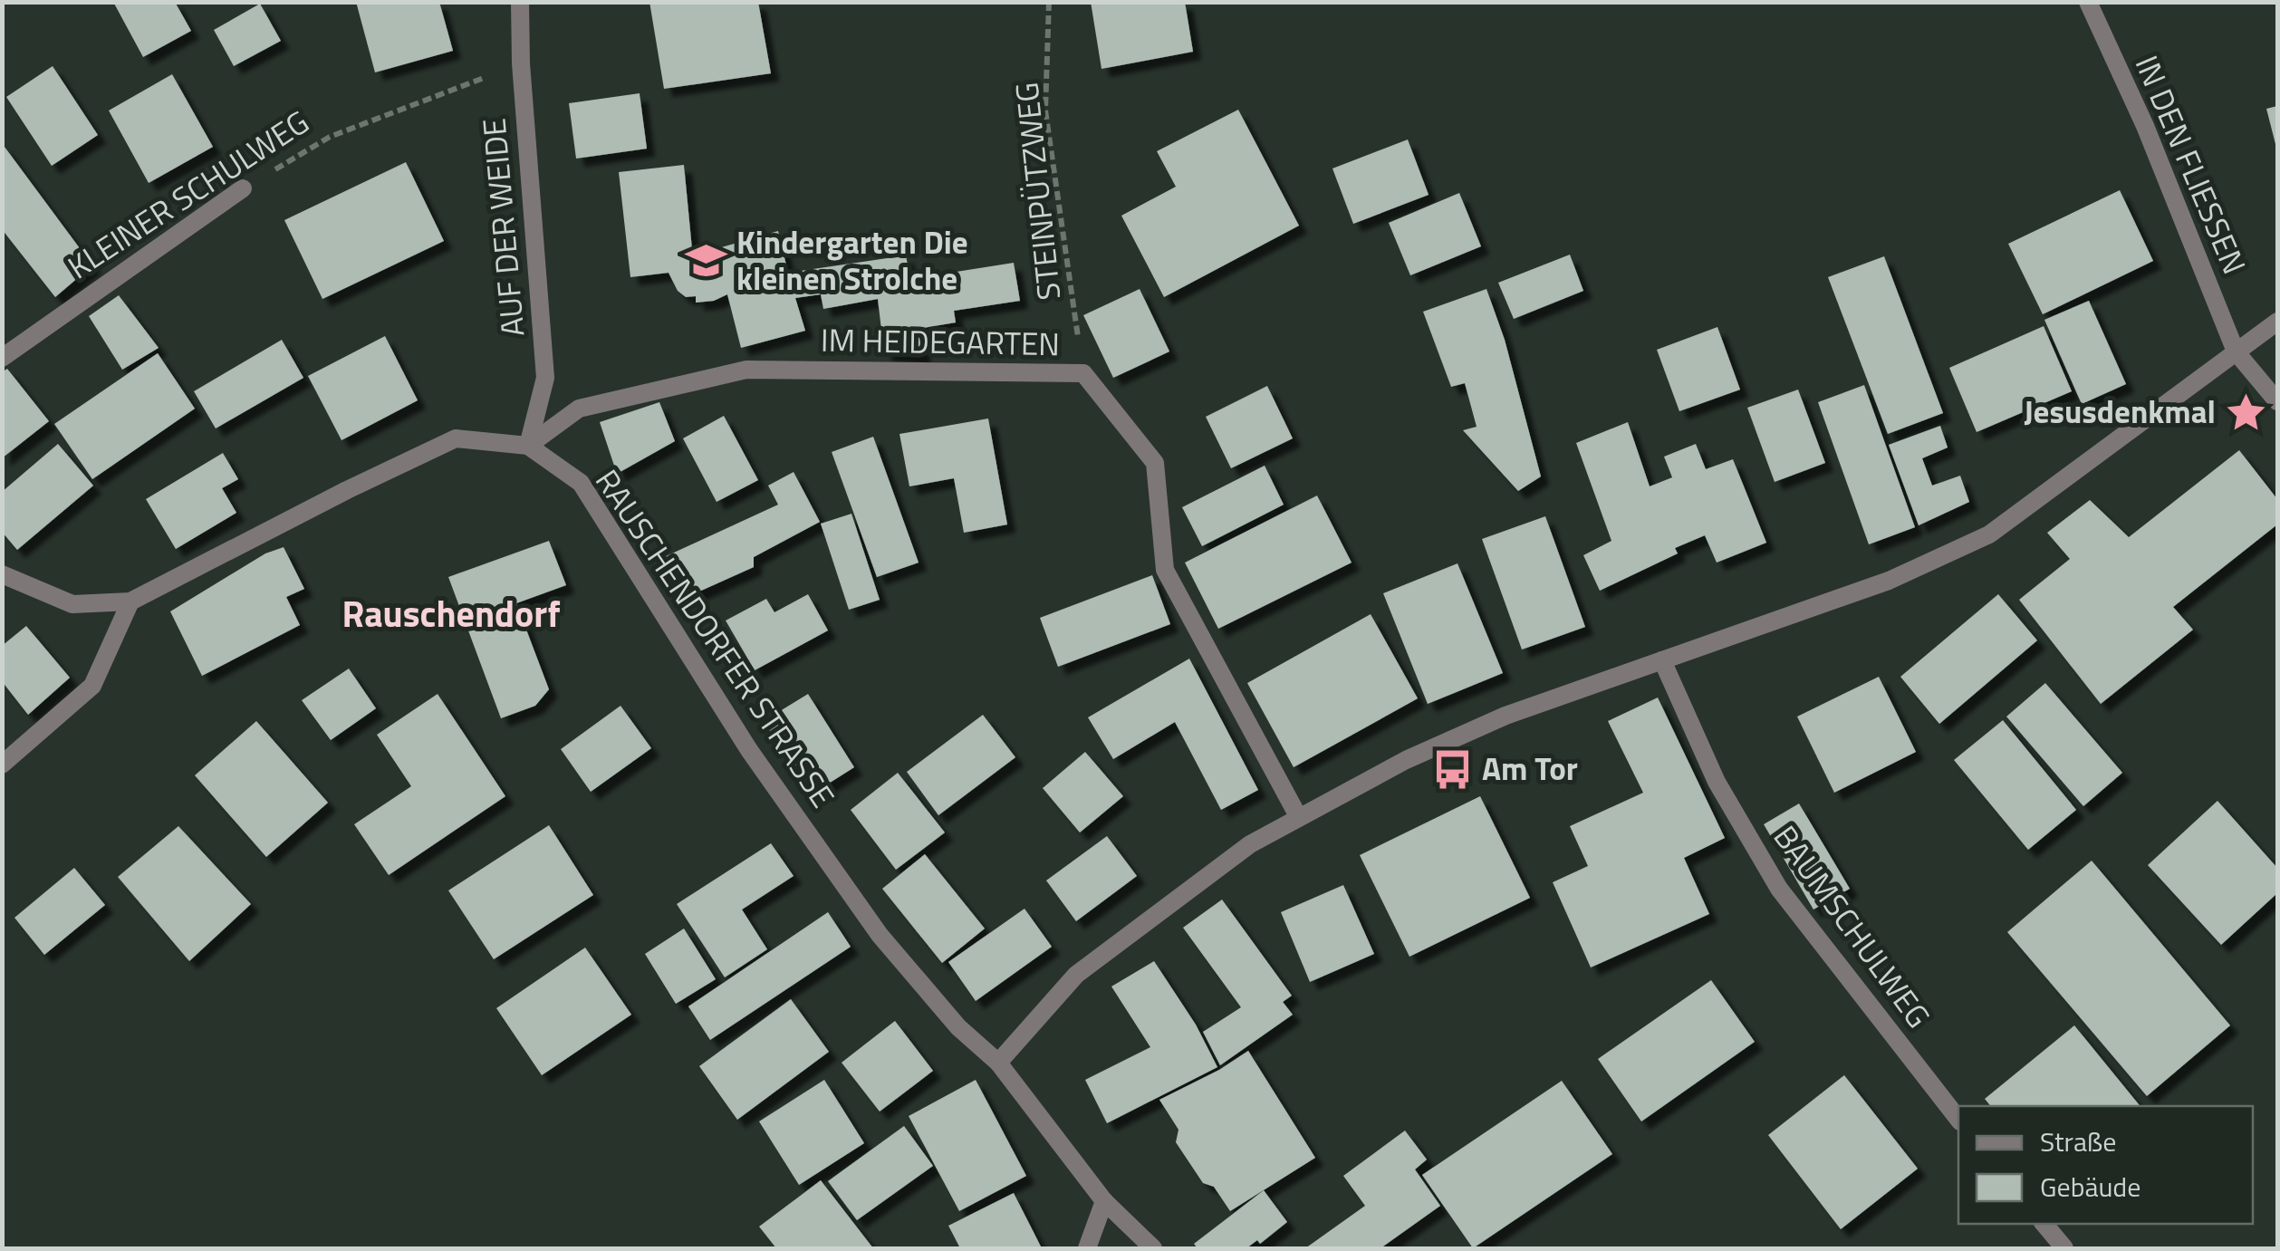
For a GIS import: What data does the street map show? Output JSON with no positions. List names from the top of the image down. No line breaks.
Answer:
{"streets":{"street":["IN DEN FLIESSEN","KLEINER SCHULWEG","AUF DER WEIDE","IM HEIDEGARTEN","RAUSCHENDORFER STRASSE","BAUMSCHULWEG"],"path":["STEINPÜTZWEG"]},"crossings":[["STEINPÜTZWEG","IM HEIDEGARTEN"],["KLEINER SCHULWEG","AUF DER WEIDE"],["AUF DER WEIDE","IM HEIDEGARTEN"],["AUF DER WEIDE","RAUSCHENDORFER STRASSE"],["IM HEIDEGARTEN","RAUSCHENDORFER STRASSE"]],"districts":["Rauschendorf"],"places":{"school or university":["Kindergarten Die kleinen Strolche"],"place":["Jesusdenkmal"],"bus stop":["Am Tor"]},"legend":["Straße","Gebäude"]}
